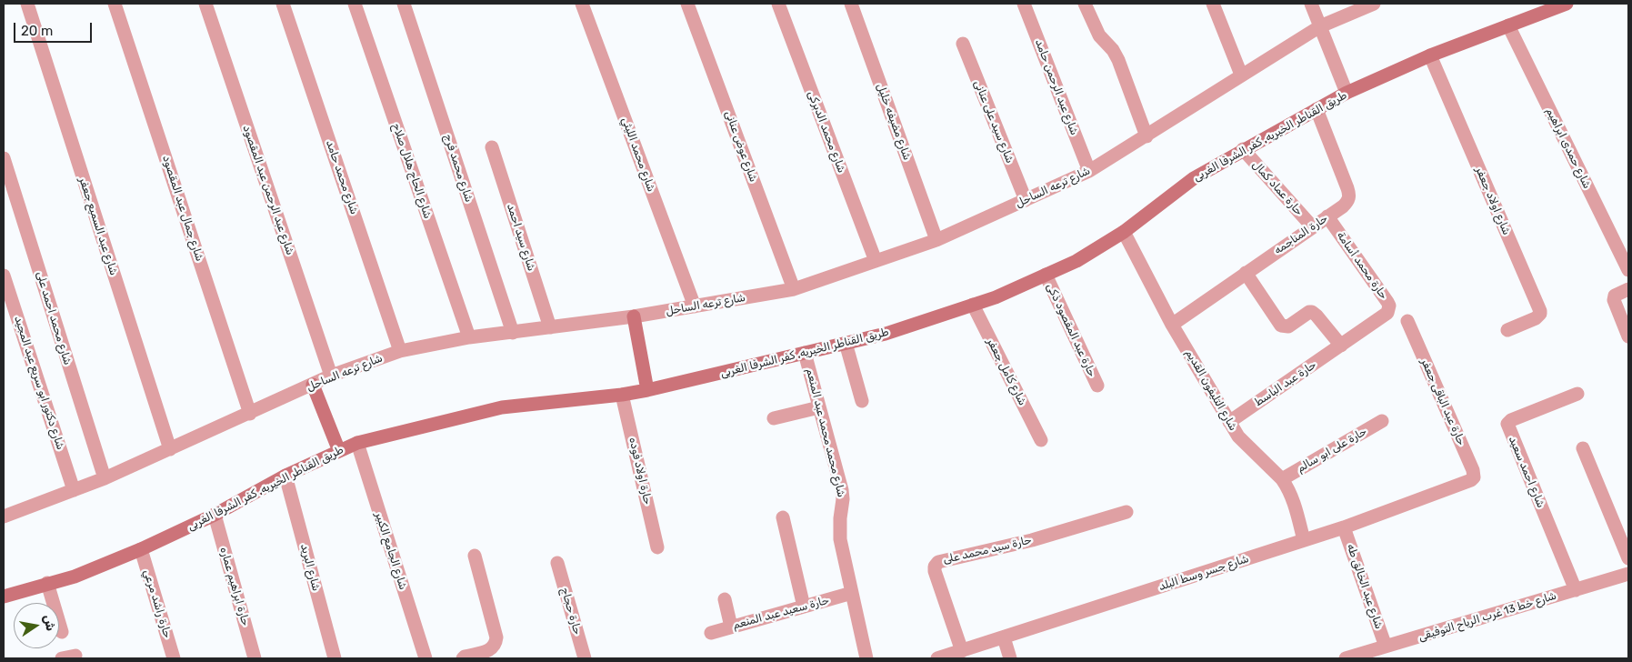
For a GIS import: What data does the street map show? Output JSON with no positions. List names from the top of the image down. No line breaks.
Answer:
{"streets":{"street":["شارع عبد الرحمن حامد","شارع مضيفه خليل","شارع سيد على عنانى","شارع محمد الدبركى","طريق القناطر الخيريه, كفر الشرفا الغربى","شارع عوض عنانى","شارع حمدى ابراهيم","شارع محمد الليثي","شارع محمد فرج","شارع الحاج هلال صلاح","شارع محمد حامد","شارع ترعه الساحل","حارة عماد كمال","شارع عبد الرحمن عبد المقصود","شارع اولاد جعفر","شارع جمال عبد المقصود","شارع عبد السميع جعفر","حارة المناجمه","شارع سيد احمد","حارة محمد أسامة","شارع محمد احمد على","حارة عبد المقصود ذكى","شارع كامل جعفر","شارع دكتور ابو سريع عبد المجيد","حارة عبد الباسط","شارع التليفون القديم","حارة عبد الباقى جعفر","شارع محمد محمد عبد المنعم","حارة على ابو سالم","حارة اولاد فوده","شارع احمد سعيد","حارة سيد محمد على","شارع الجامع الكبير","شارع البريد","شارع جسر وسط البلد","حارة ابراهيم عماره","شارع عبد الخالق طه","حارة راشد مرعي","حارة حجاج","حارة سعيد عبد المنعم","شارع خط 13 غرب الرياح التوفيقى"]},"crossings":[["شارع عبد الرحمن حامد","شارع ترعه الساحل"],["شارع مضيفه خليل","شارع ترعه الساحل"],["شارع سيد على عنانى","شارع ترعه الساحل"],["شارع محمد الدبركى","شارع ترعه الساحل"],["طريق القناطر الخيريه, كفر الشرفا الغربى","شارع حمدى ابراهيم"],["طريق القناطر الخيريه, كفر الشرفا الغربى","حارة عماد كمال"],["طريق القناطر الخيريه, كفر الشرفا الغربى","شارع اولاد جعفر"],["طريق القناطر الخيريه, كفر الشرفا الغربى","حارة المناجمه"],["طريق القناطر الخيريه, كفر الشرفا الغربى","حارة عبد المقصود ذكى"],["طريق القناطر الخيريه, كفر الشرفا الغربى","شارع كامل جعفر"],["طريق القناطر الخيريه, كفر الشرفا الغربى","شارع التليفون القديم"],["طريق القناطر الخيريه, كفر الشرفا الغربى","شارع محمد محمد عبد المنعم"],["طريق القناطر الخيريه, كفر الشرفا الغربى","حارة اولاد فوده"],["طريق القناطر الخيريه, كفر الشرفا الغربى","شارع الجامع الكبير"],["طريق القناطر الخيريه, كفر الشرفا الغربى","شارع البريد"],["طريق القناطر الخيريه, كفر الشرفا الغربى","حارة ابراهيم عماره"],["طريق القناطر الخيريه, كفر الشرفا الغربى","حارة راشد مرعي"],["شارع عوض عنانى","شارع ترعه الساحل"],["شارع محمد الليثي","شارع ترعه الساحل"],["شارع محمد فرج","شارع ترعه الساحل"],["شارع الحاج هلال صلاح","شارع ترعه الساحل"],["شارع محمد حامد","شارع ترعه الساحل"],["شارع ترعه الساحل","شارع عبد الرحمن عبد المقصود"],["شارع ترعه الساحل","شارع جمال عبد المقصود"],["شارع ترعه الساحل","شارع عبد السميع جعفر"],["شارع ترعه الساحل","شارع سيد احمد"],["شارع ترعه الساحل","شارع محمد احمد على"],["شارع ترعه الساحل","شارع دكتور ابو سريع عبد المجيد"],["حارة عماد كمال","حارة المناجمه"],["حارة المناجمه","حارة محمد أسامة"],["حارة المناجمه","شارع التليفون القديم"],["حارة محمد أسامة","حارة عبد الباسط"],["حارة عبد الباسط","شارع التليفون القديم"],["شارع التليفون القديم","حارة على ابو سالم"],["شارع التليفون القديم","شارع جسر وسط البلد"],["حارة عبد الباقى جعفر","شارع جسر وسط البلد"],["شارع محمد محمد عبد المنعم","حارة سعيد عبد المنعم"],["شارع احمد سعيد","شارع خط 13 غرب الرياح التوفيقى"],["حارة سيد محمد على","شارع جسر وسط البلد"],["شارع جسر وسط البلد","شارع عبد الخالق طه"],["شارع عبد الخالق طه","شارع خط 13 غرب الرياح التوفيقى"]],"scale_bar":"20 m","north":"right"}
